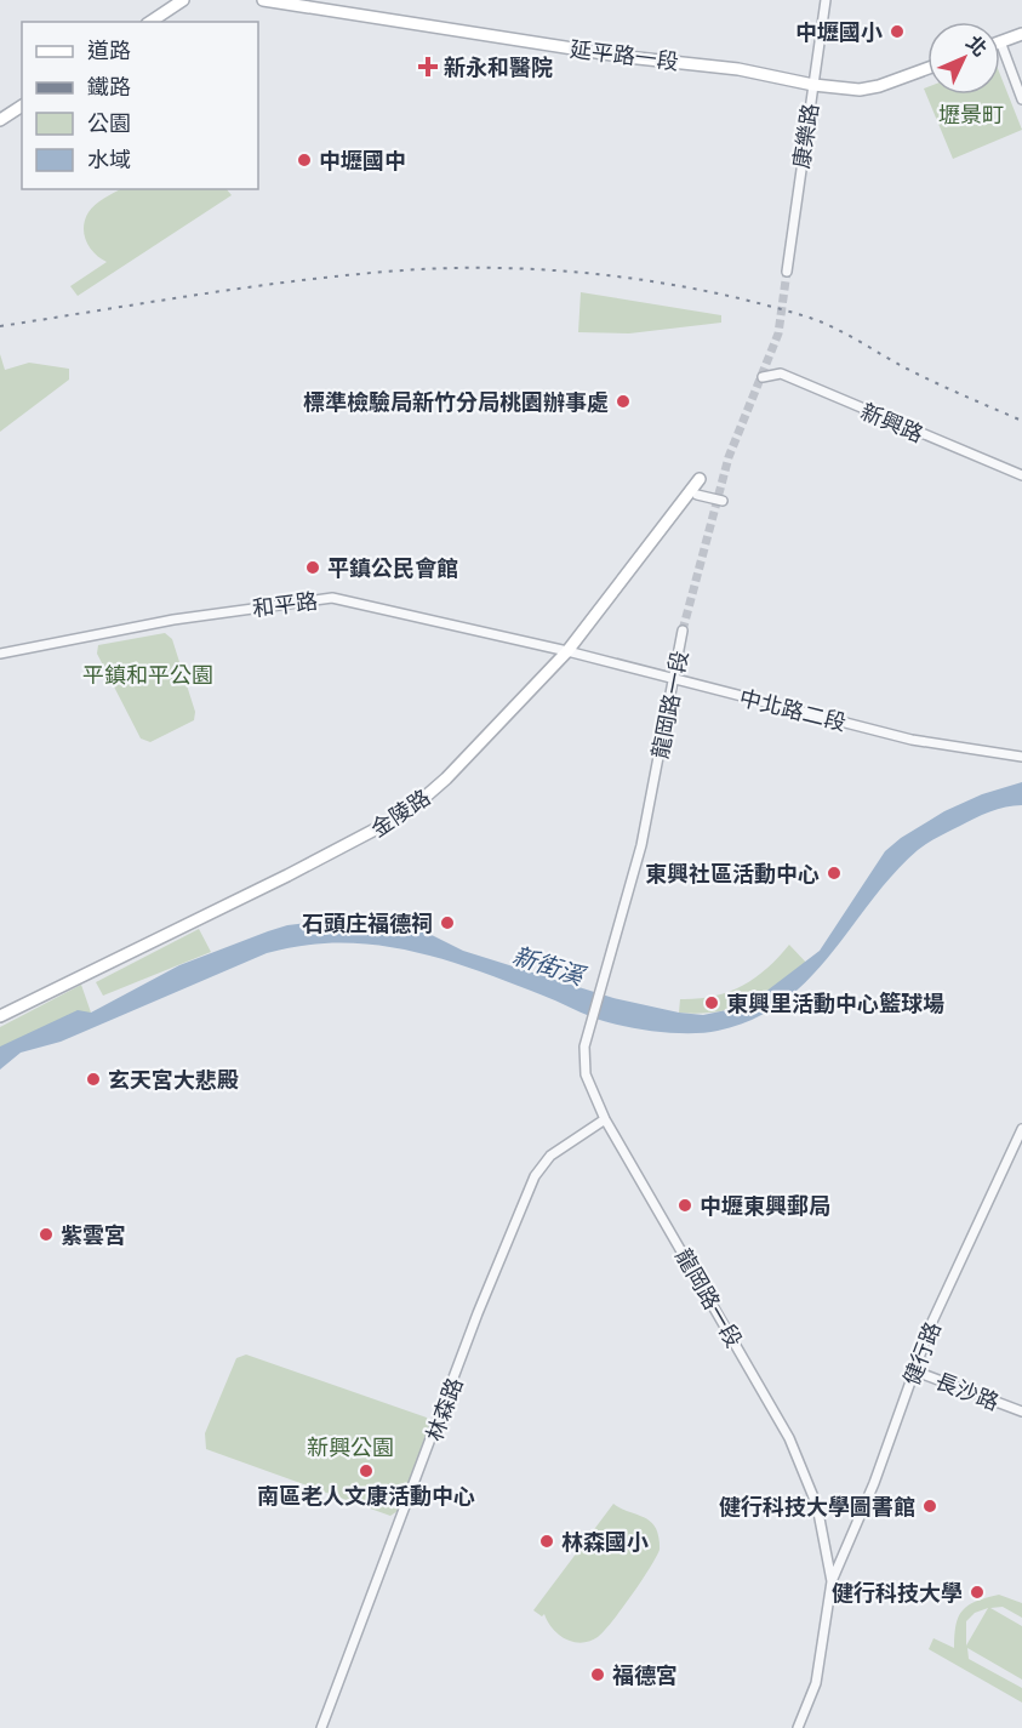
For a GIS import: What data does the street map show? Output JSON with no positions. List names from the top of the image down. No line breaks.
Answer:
{"streets":{"main road":["延平路一段","金陵路"],"street":["康樂路","新興路","和平路","龍岡路一段","中北路二段","健行路","長沙路","林森路"]},"crossings":[["延平路一段","康樂路"],["和平路","中北路二段"],["和平路","金陵路"],["龍岡路一段","中北路二段"],["龍岡路一段","健行路"],["龍岡路一段","林森路"],["中北路二段","金陵路"],["健行路","長沙路"]],"water":["新街溪"],"parks":["壢景町","平鎮和平公園","新興公園"],"places":{"other":["中壢國小","中壢國中","標準檢驗局新竹分局桃園辦事處","平鎮公民會館","東興社區活動中心","石頭庄福德祠","東興里活動中心籃球場","玄天宮大悲殿","中壢東興郵局","紫雲宮","南區老人文康活動中心","健行科技大學圖書館","林森國小","健行科技大學","福德宮"],"health":["新永和醫院"]},"legend":["道路","鐵路","公園","水域"],"north":"top right"}
